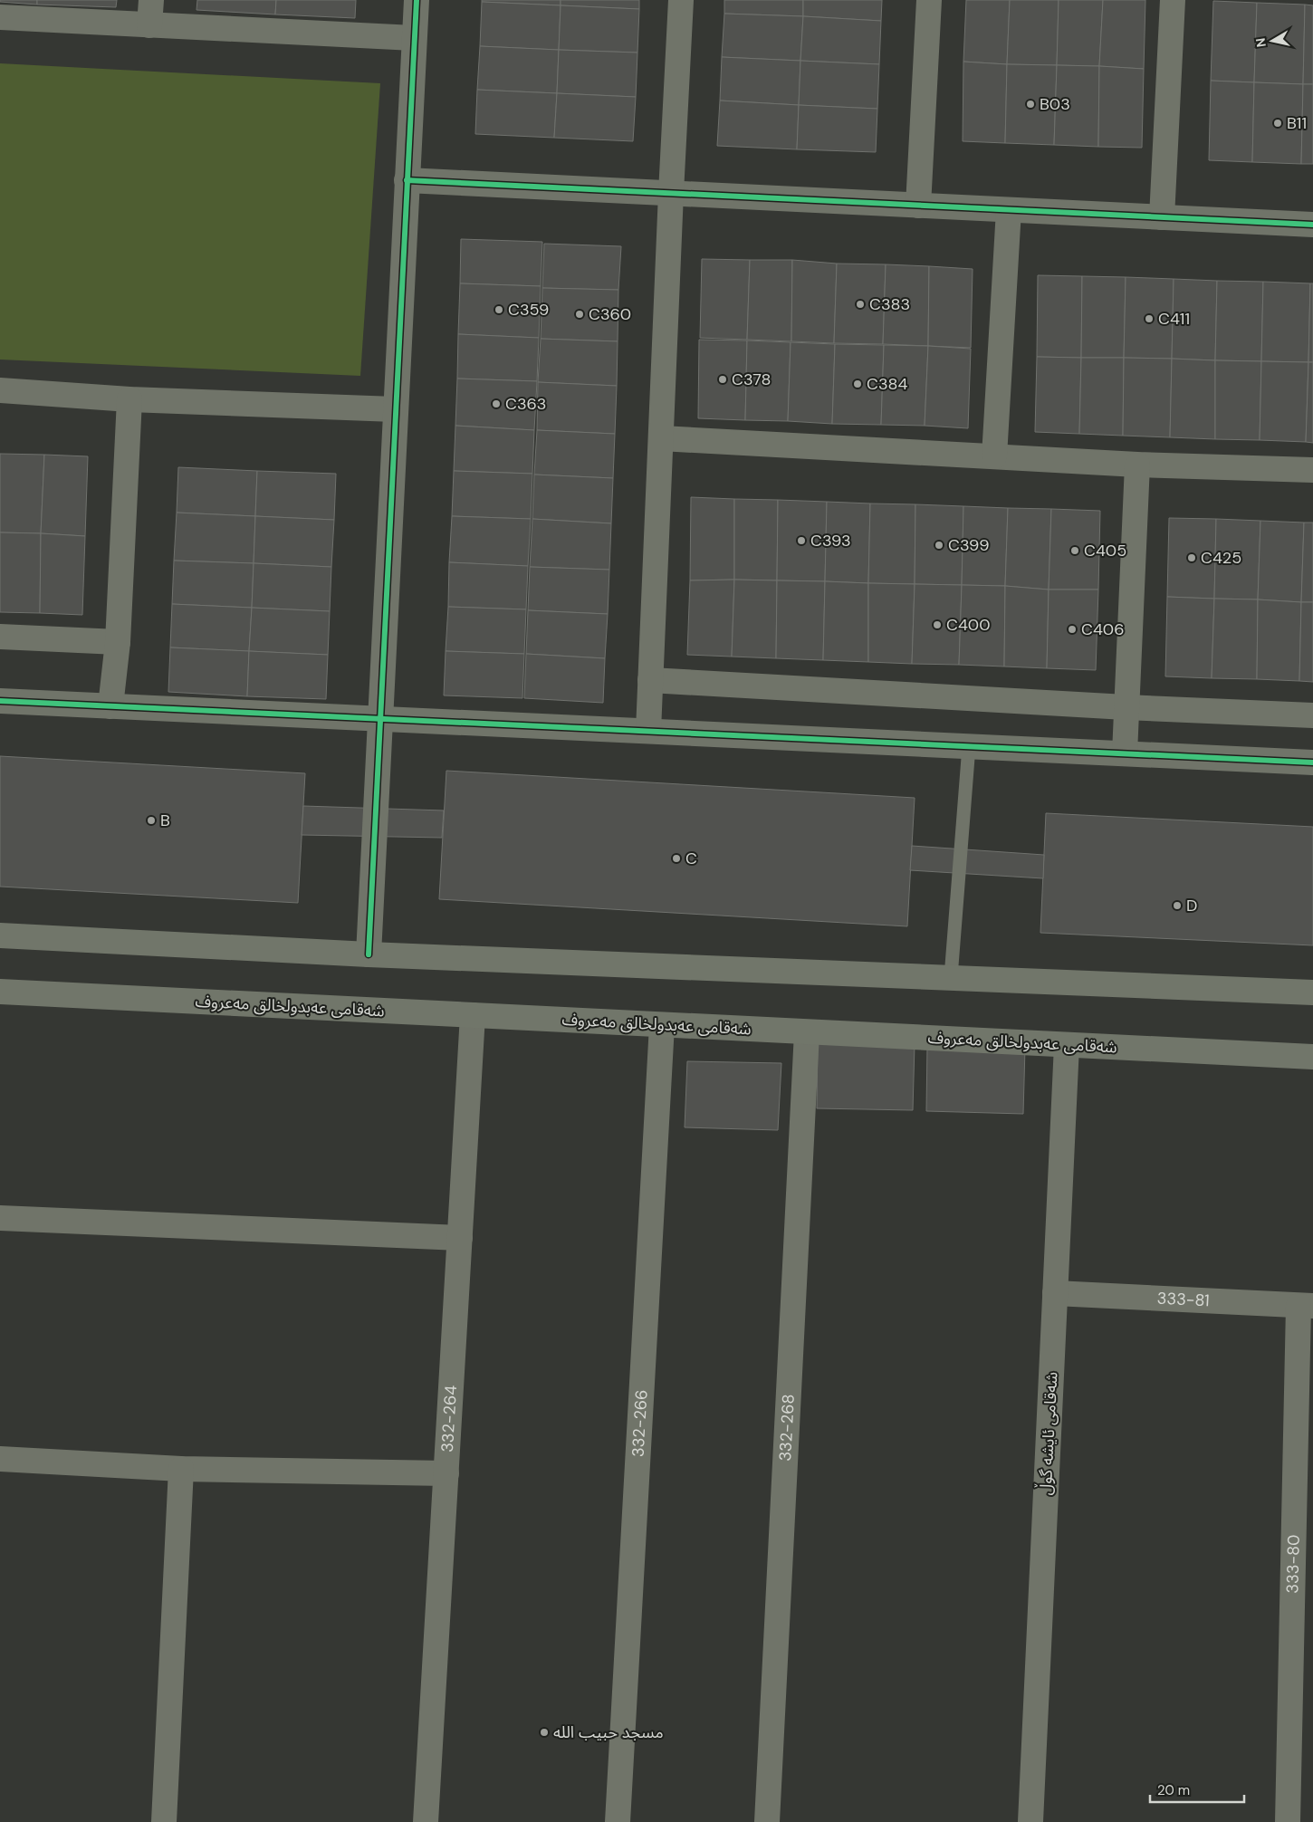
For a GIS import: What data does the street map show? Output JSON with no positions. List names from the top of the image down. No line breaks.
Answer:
{"streets":{"main road":["شەقامی عەبدولخالق مەعروف"],"street":["333-81","332-264","332-266","332-268","شەقامی ئایشە گوڵ","333-80"]},"crossings":[["شەقامی عەبدولخالق مەعروف","332-264"],["شەقامی عەبدولخالق مەعروف","332-266"],["شەقامی عەبدولخالق مەعروف","332-268"],["شەقامی عەبدولخالق مەعروف","شەقامی ئایشە گوڵ"],["333-81","شەقامی ئایشە گوڵ"],["333-81","333-80"]],"places":["B03","B11","C383","C359","C360","C411","C378","C384","C363","C393","C399","C405","C425","C400","C406","B","C","D","مسجد حبيب الله"],"scale_bar":"20 m","north":"left"}
